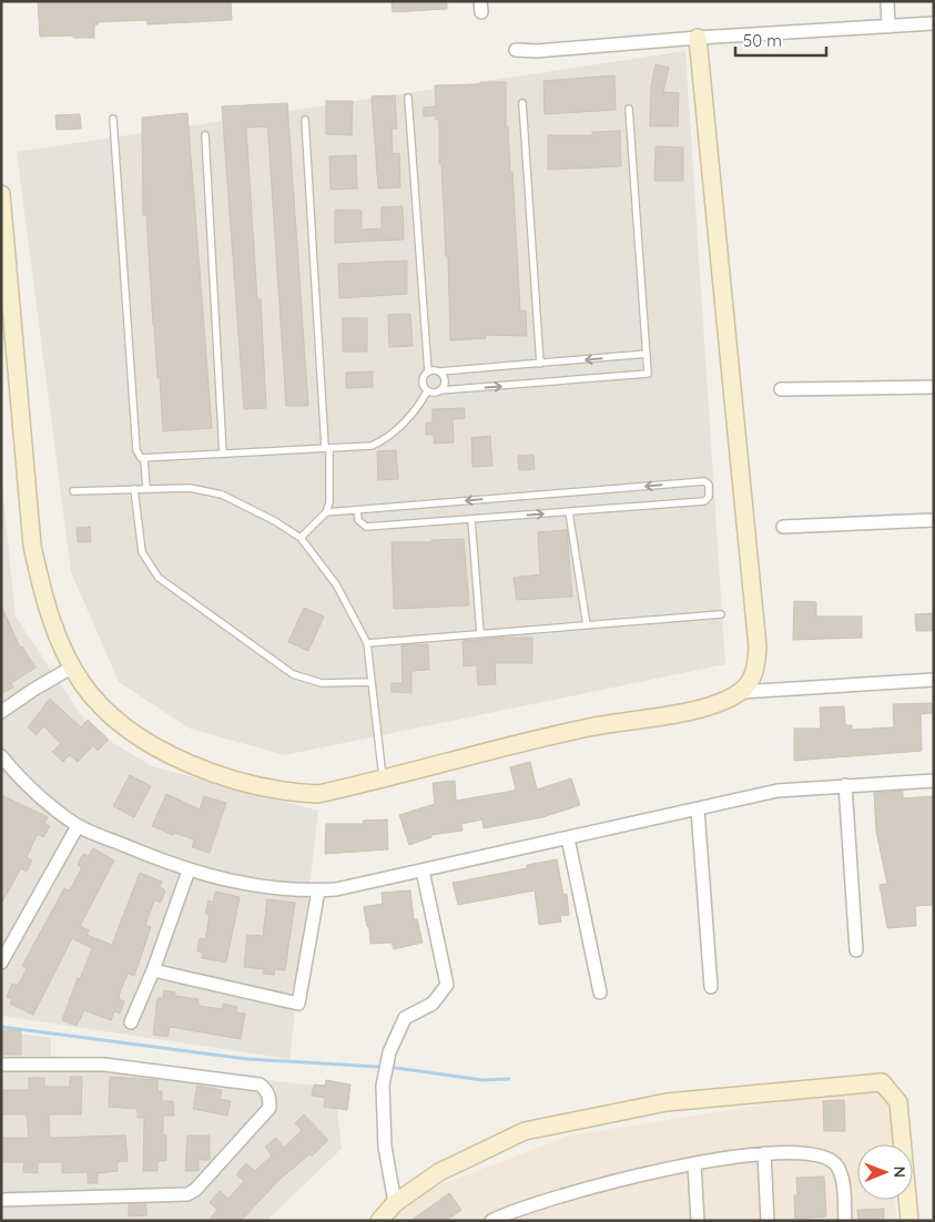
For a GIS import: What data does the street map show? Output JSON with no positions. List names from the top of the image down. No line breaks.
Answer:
{"scale_bar":"50 m","north":"right"}
